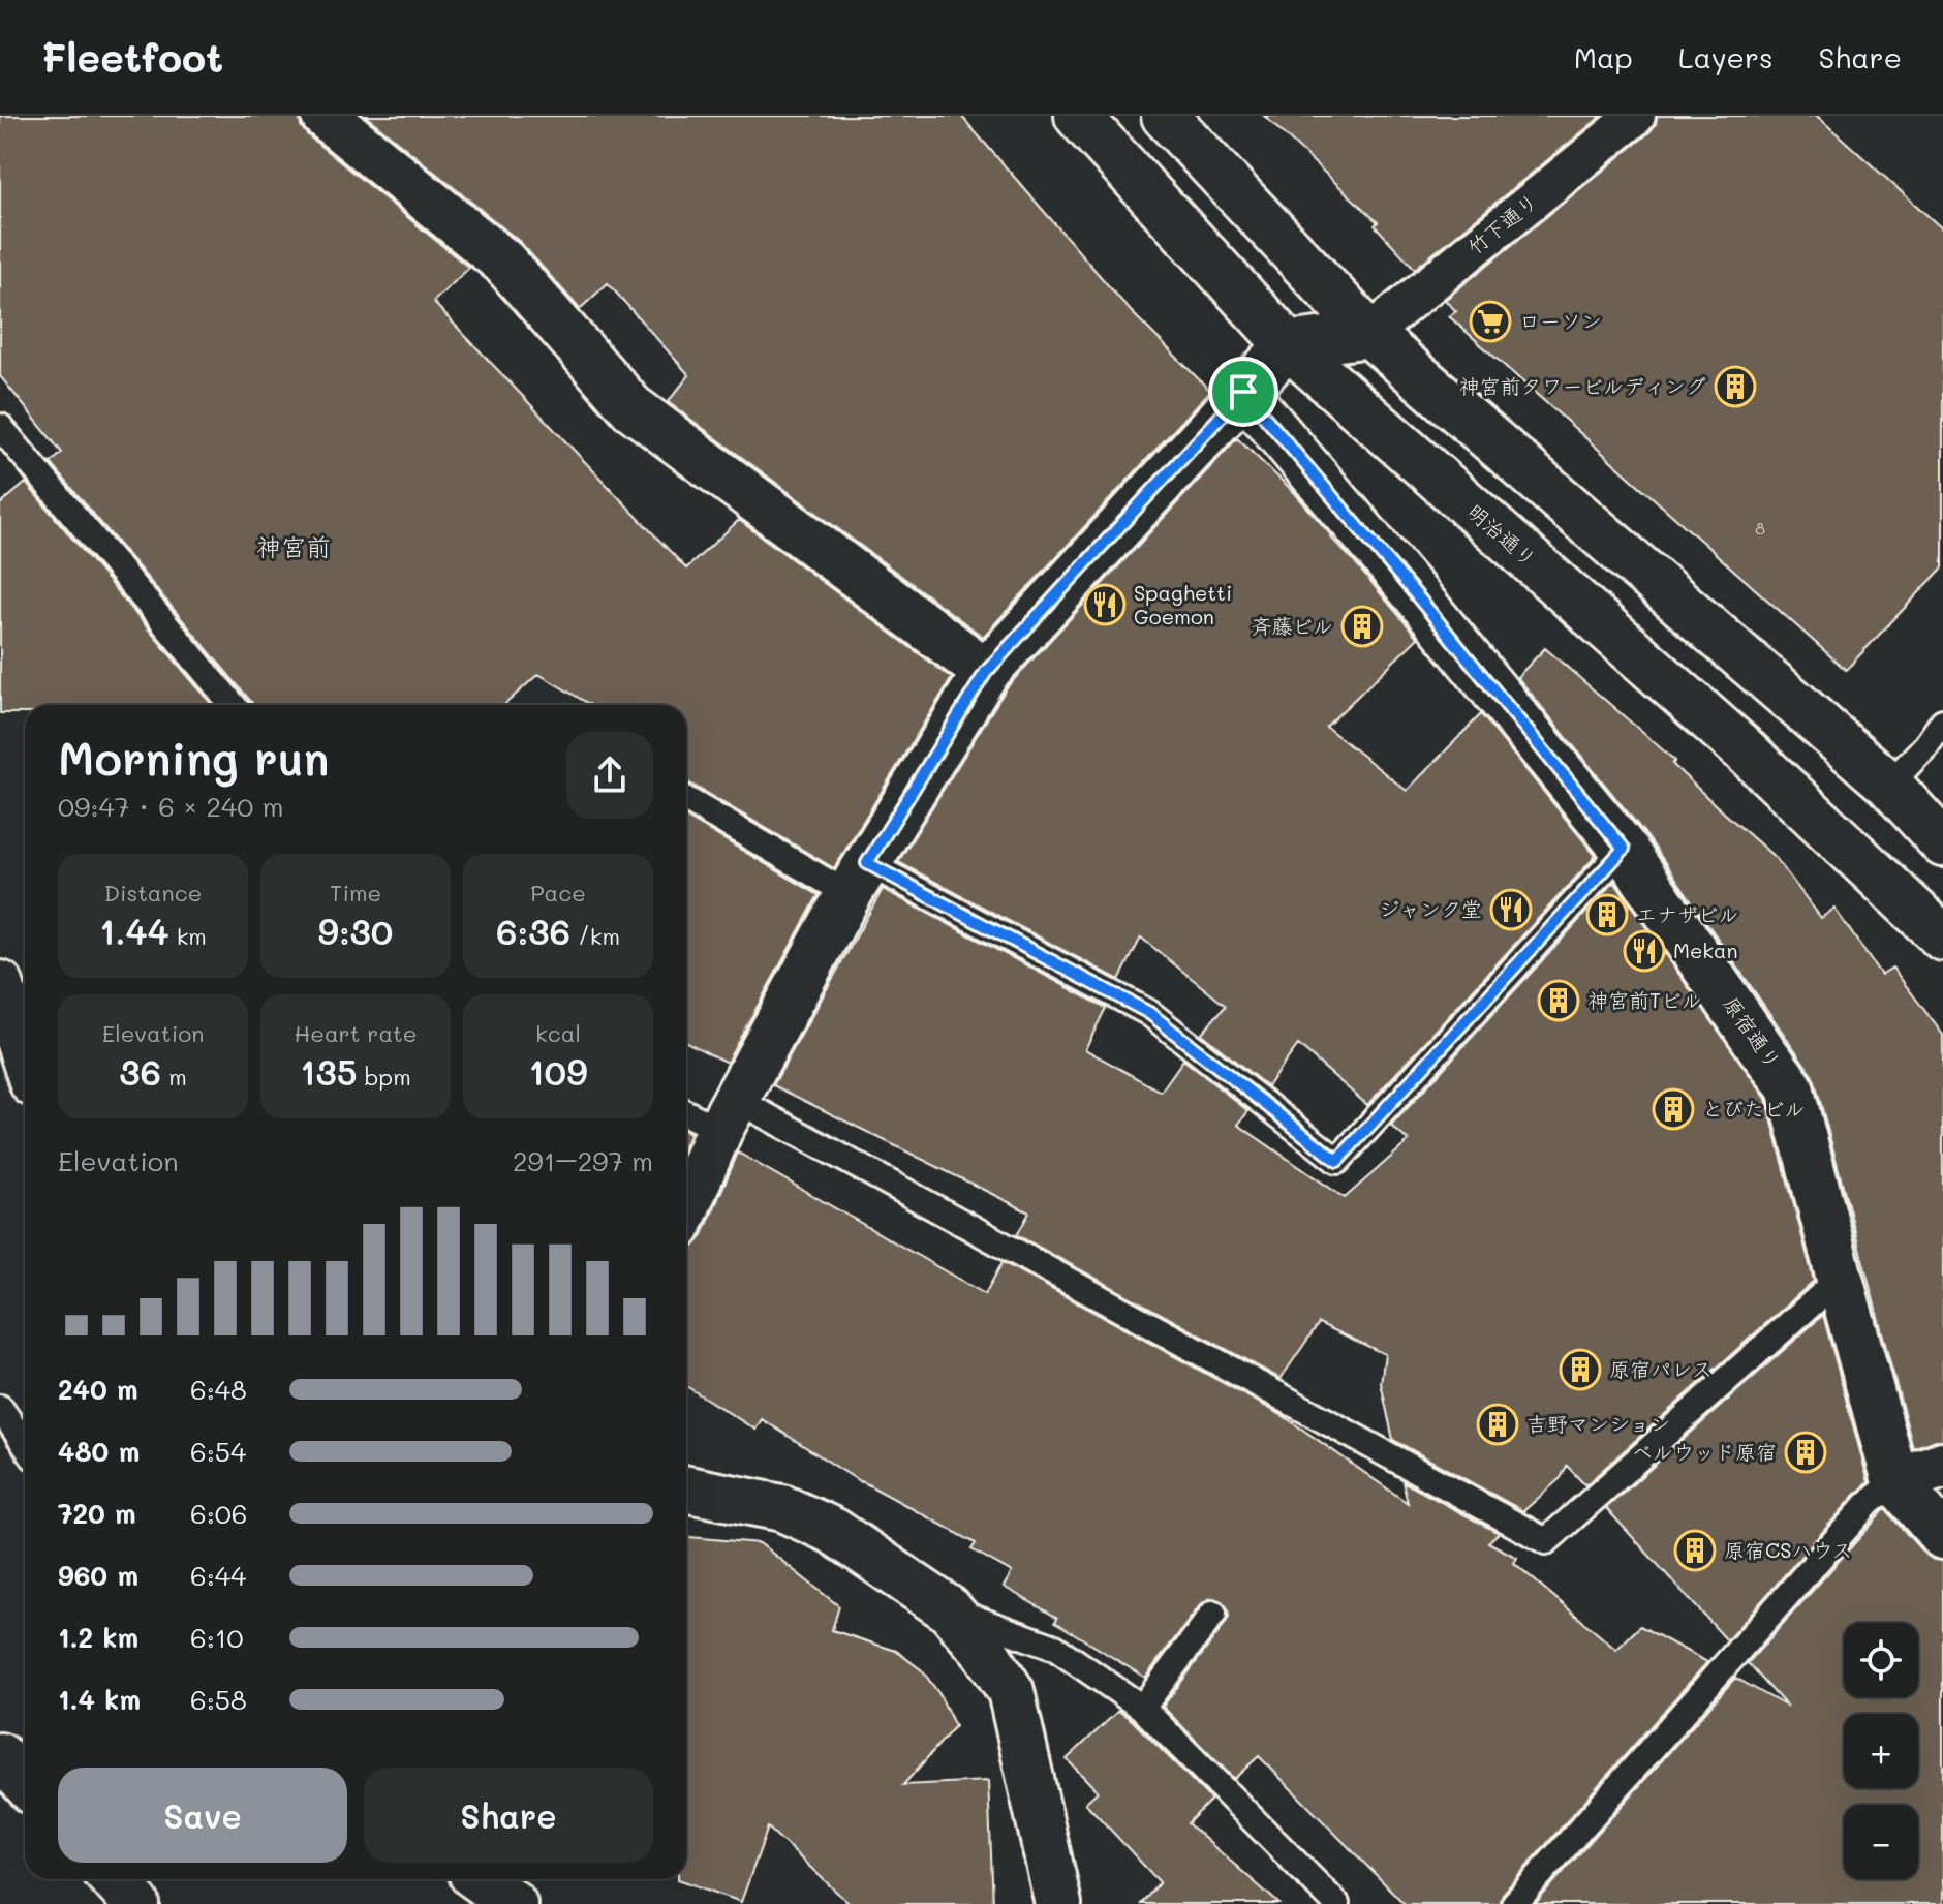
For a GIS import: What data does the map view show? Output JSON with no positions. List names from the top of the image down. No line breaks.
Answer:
{"streets":{"street":["竹下通り","明治通り","原宿通り"]},"districts":["神宮前"],"places":{"supermarket":["ローソン"],"building":["神宮前タワービルディング","斉藤ビル","エナザビル","神宮前Tビル","とびたビル","原宿パレス","吉野マンション","ベルウッド原宿","原宿CSハウス"],"restaurant":["Spaghetti Goemon","ジャンク堂","Mekan"]},"house_numbers":["8"],"page":{"header":"Fleetfoot","nav":["Map","Layers","Share"],"heading":["Morning run","09:47 · 6 × 240 m"],"stats":[["Distance","1.44 km"],["Time","9:30"],["Pace","6:36 /km"],["Elevation","36 m"],["Heart rate","135 bpm"],["kcal","109"]],"chart":["Elevation","291–297 m"],"list":[{"name":"240 m","note":"6:48"},{"name":"480 m","note":"6:54"},{"name":"720 m","note":"6:06"},{"name":"960 m","note":"6:44"},{"name":"1.2 km","note":"6:10"},{"name":"1.4 km","note":"6:58"}],"map_buttons":["+","−"],"buttons":["Save","Share"]}}
